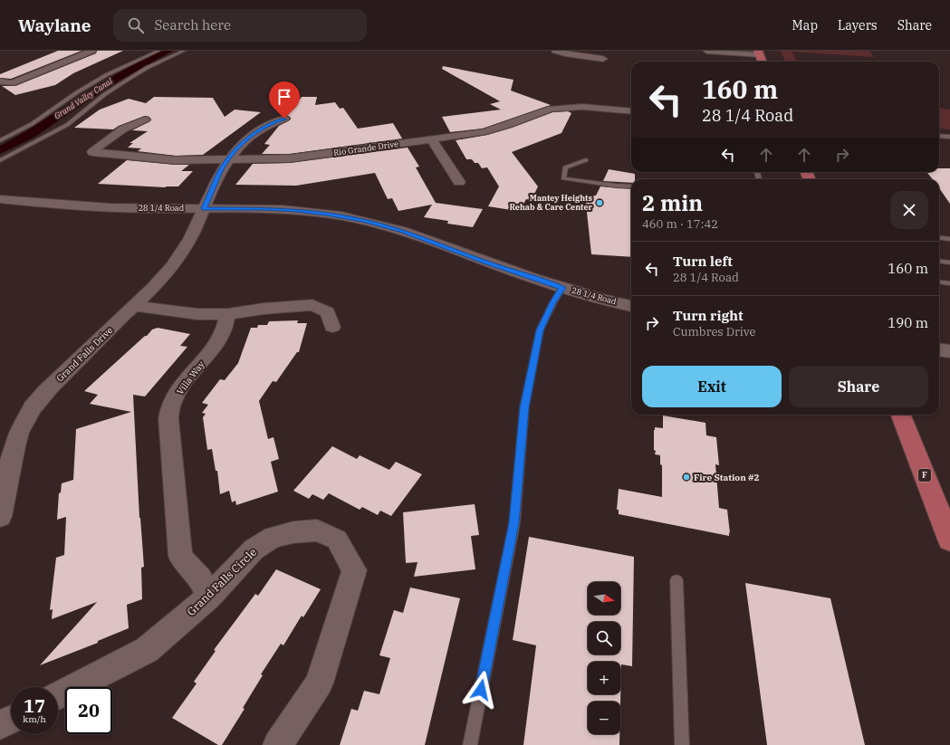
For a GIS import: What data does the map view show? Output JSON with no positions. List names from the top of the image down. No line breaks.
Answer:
{"streets":{"main road":["28 1/4 Road","F"],"street":["Rio Grande Drive","Grand Falls Drive","Villa Way","Grand Falls Circle"]},"crossings":[["Rio Grande Drive","Grand Falls Drive"],["28 1/4 Road","Grand Falls Drive"],["Villa Way","Grand Falls Circle"]],"water":["Grand Valley Canal"],"places":["Mantey Heights Rehab & Care Center","Fire Station #2"],"north":"right","page":{"header":"Waylane","search":"Search here","nav":["Map","Layers","Share"],"turn":["160 m","28 1/4 Road"],"heading":["2 min","460 m · 17:42"],"list":[{"name":"Turn left","note":"28 1/4 Road","value":"160 m"},{"name":"Turn right","note":"Cumbres Drive","value":"190 m"}],"buttons":["Exit","Share"],"map_buttons":["+","−"],"speed":"17 km/h","limit":"20"}}
